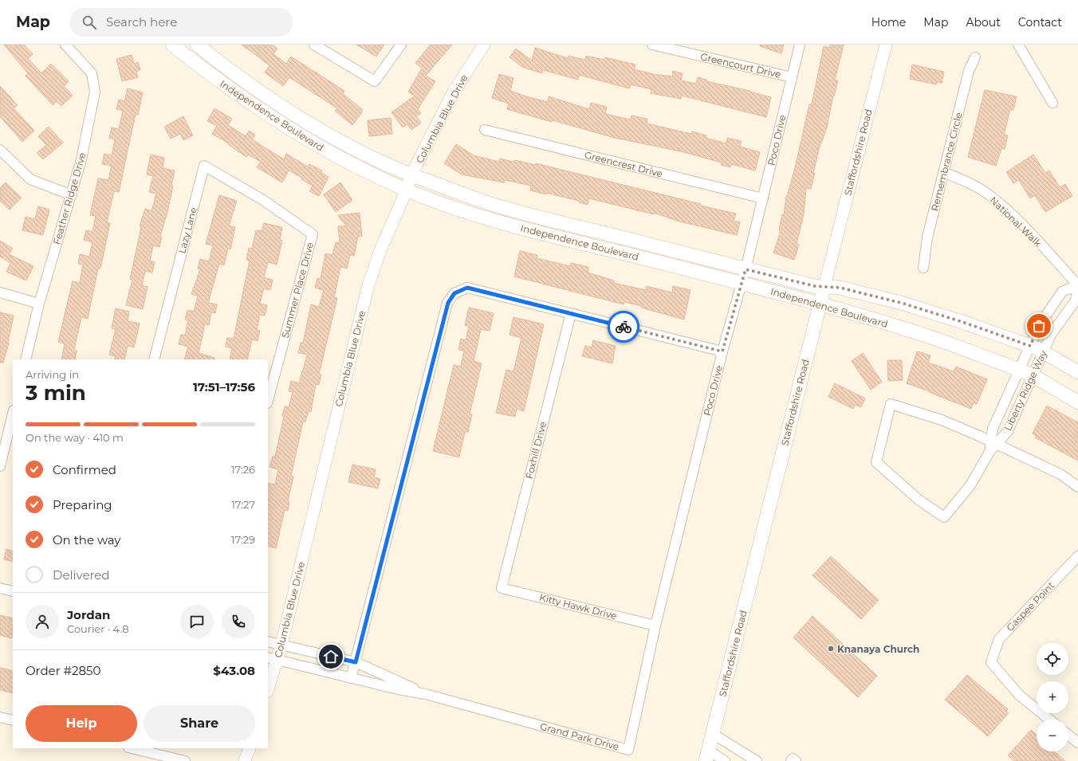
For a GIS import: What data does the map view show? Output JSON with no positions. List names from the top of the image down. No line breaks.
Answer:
{"streets":{"main road":["Independence Boulevard","Staffordshire Road"],"street":["Greencourt Drive","Columbia Blue Drive","Poco Drive","Remembrance Circle","Greencrest Drive","Feather Ridge Drive","National Walk","Lazy Lane","Summer Place Drive","Liberty Ridge Way","Foxhill Drive","Kitty Hawk Drive","Gaspee Point","Grand Park Drive"]},"crossings":[["Greencourt Drive","Poco Drive"],["Independence Boulevard","Columbia Blue Drive"],["Independence Boulevard","Poco Drive"],["Independence Boulevard","Staffordshire Road"],["Independence Boulevard","Liberty Ridge Way"],["Columbia Blue Drive","Grand Park Drive"],["Poco Drive","Greencrest Drive"],["Poco Drive","Kitty Hawk Drive"],["Poco Drive","Grand Park Drive"],["Remembrance Circle","National Walk"],["National Walk","Liberty Ridge Way"],["Lazy Lane","Summer Place Drive"],["Foxhill Drive","Kitty Hawk Drive"],["Kitty Hawk Drive","Grand Park Drive"]],"places":["Knanaya Church"],"page":{"header":"Map","search":"Search here","nav":["Home","Map","About","Contact"],"heading":["3 min","Arriving in","17:51–17:56"],"panel":["Jordan","Courier · 4.8","Order #2850","$43.08"],"bar":"On the way · 410 m","list":[["Confirmed","17:26"],["Preparing","17:27"],["On the way","17:29"],"Delivered"],"map_buttons":["+","−"],"buttons":["Help","Share"]}}
